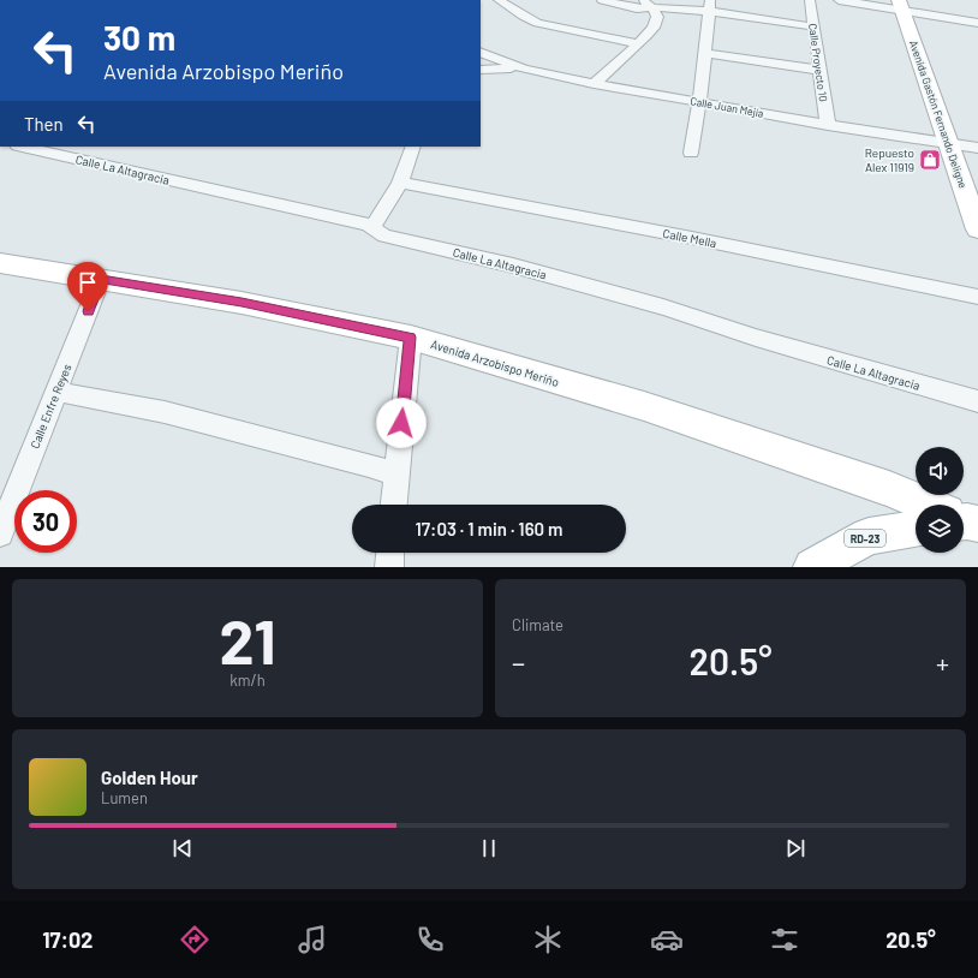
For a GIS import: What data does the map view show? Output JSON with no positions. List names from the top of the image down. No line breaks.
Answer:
{"streets":{"street":["Calle Proyecto 10","Calle Juan Mejía","Avenida Gastón Fernando Deligne","Calle La Altagracia","Calle Mella","Avenida Arzobispo Meriño","Calle Enfre Reyes","RD-23"]},"crossings":[["Calle Proyecto 10","Calle Juan Mejía"],["Calle Juan Mejía","Avenida Gastón Fernando Deligne"],["Avenida Arzobispo Meriño","Calle Enfre Reyes"]],"places":{"shop":["Repuesto Alex 11919"]},"page":{"turn":["30 m","Avenida Arzobispo Meriño"],"then":"Then","limit":"30","trip":"17:03 · 1 min · 160 m","tile":[["21","km/h"],"Climate"],"heat":["−","20.5°","+"],"song":["Golden Hour","Lumen"],"tabs":["17:02","20.5°"]}}
